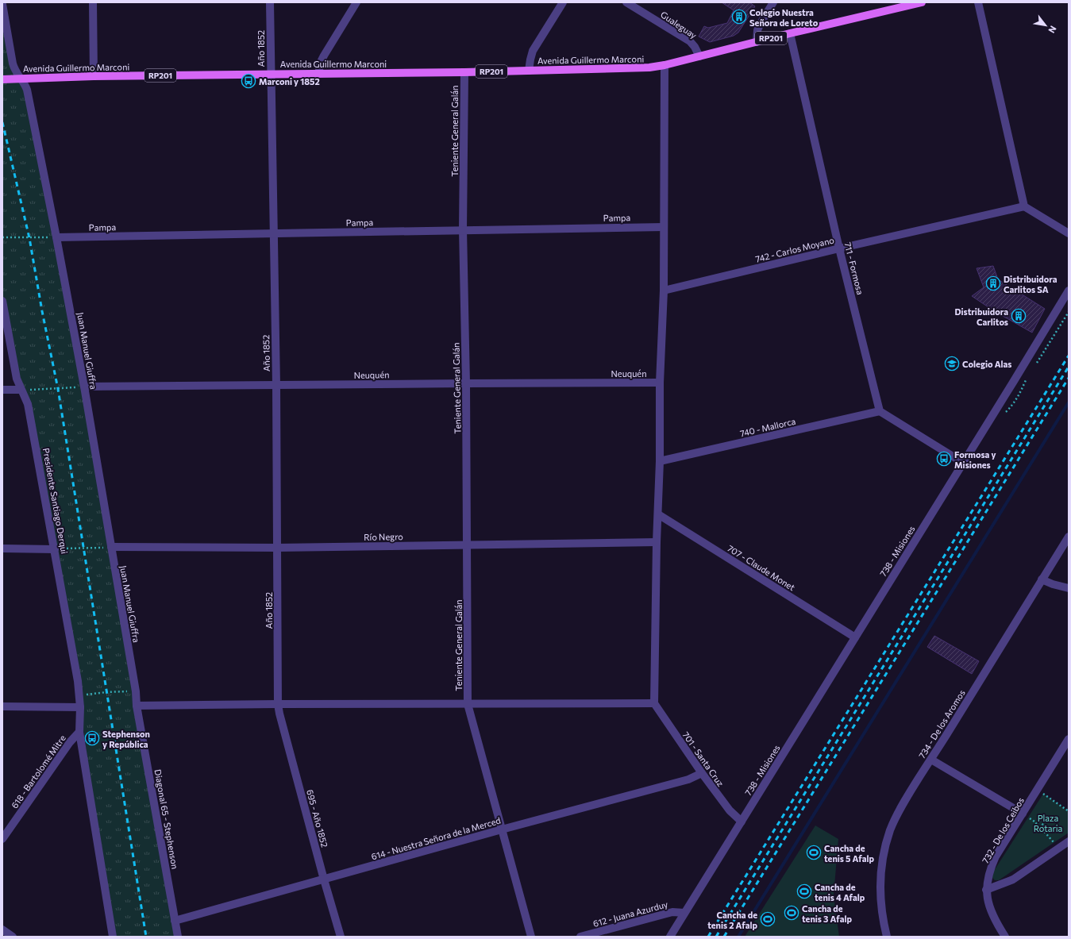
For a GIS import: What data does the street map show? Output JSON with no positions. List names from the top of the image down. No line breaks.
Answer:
{"streets":{"main road":["RP201","Avenida Guillermo Marconi"],"street":["Gualeguay","Año 1852","Teniente General Galán","Pampa","742 - Carlos Moyano","711 - Formosa","Juan Manuel Giuffra","Neuquén","740 - Mallorca","Presidente Santiago Derqui","Río Negro","738 - Misiones","707 - Claude Monet","734 - De los Aromos","701 - Santa Cruz","618 - Bartolomé Mitre","695 - Año 1852","Diagonal 65 - Stephenson","732 - De los Ceibos","614 - Nuestra Señora de la Merced","612 - Juana Azurduy"]},"crossings":[["Gualeguay","RP201"],["RP201","Avenida Guillermo Marconi"],["RP201","711 - Formosa"],["Año 1852","Avenida Guillermo Marconi"],["Año 1852","Pampa"],["Año 1852","Neuquén"],["Año 1852","Río Negro"],["Año 1852","695 - Año 1852"],["Avenida Guillermo Marconi","Teniente General Galán"],["Avenida Guillermo Marconi","Juan Manuel Giuffra"],["Teniente General Galán","Pampa"],["Teniente General Galán","Neuquén"],["Teniente General Galán","Río Negro"],["Teniente General Galán","614 - Nuestra Señora de la Merced"],["Pampa","Juan Manuel Giuffra"],["742 - Carlos Moyano","711 - Formosa"],["711 - Formosa","740 - Mallorca"],["Juan Manuel Giuffra","Neuquén"],["Juan Manuel Giuffra","Río Negro"],["Juan Manuel Giuffra","Diagonal 65 - Stephenson"],["738 - Misiones","707 - Claude Monet"],["738 - Misiones","701 - Santa Cruz"],["738 - Misiones","612 - Juana Azurduy"],["701 - Santa Cruz","614 - Nuestra Señora de la Merced"],["695 - Año 1852","614 - Nuestra Señora de la Merced"],["Diagonal 65 - Stephenson","614 - Nuestra Señora de la Merced"]],"parks":["Plaza Rotaria"],"places":{"building":["Colegio Nuestra Señora de Loreto","Distribuidora Carlitos SA","Distribuidora Carlitos"],"bus stop":["Marconi y 1852","Formosa y Misiones","Stephenson y República"],"school or university":["Colegio Alas"],"sports":["Cancha de tenis 5 Afalp","Cancha de tenis 4 Afalp","Cancha de tenis 3 Afalp","Cancha de tenis 2 Afalp"]},"north":"bottom right"}
